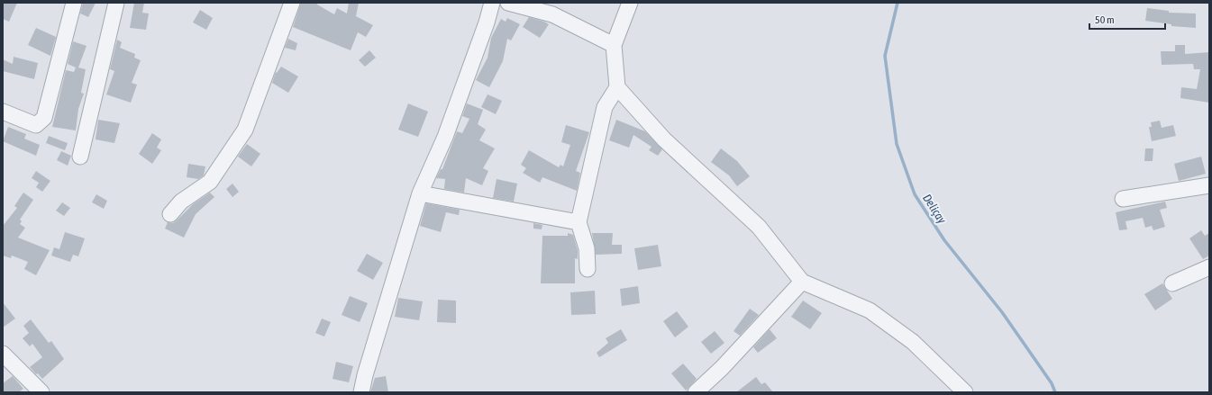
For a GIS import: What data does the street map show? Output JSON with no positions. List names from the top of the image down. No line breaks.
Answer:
{"water":["Deliçay"],"scale_bar":"50 m"}
